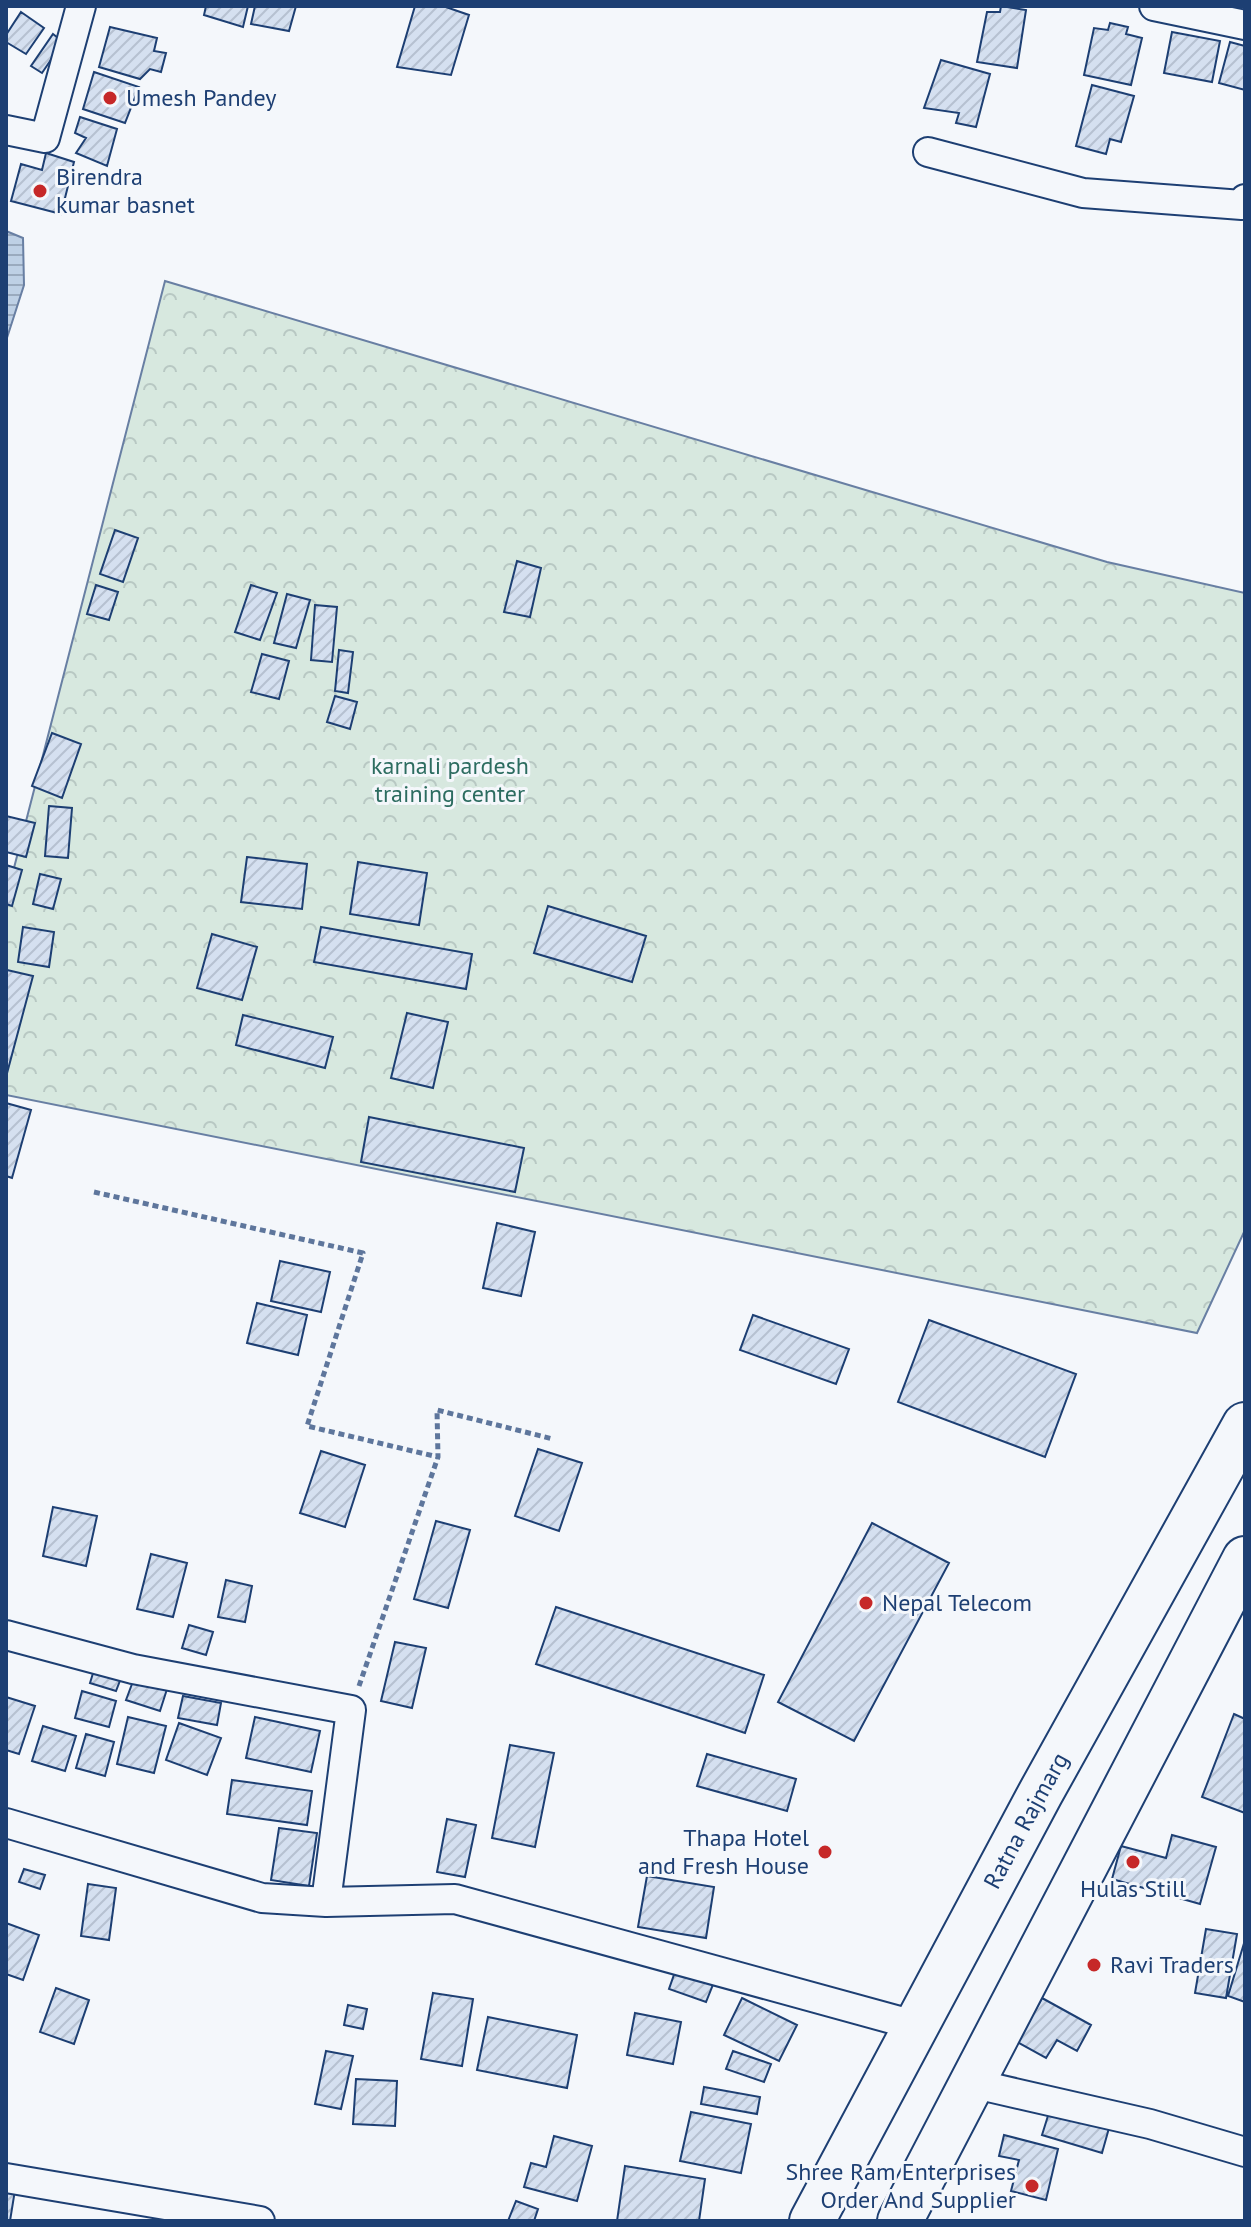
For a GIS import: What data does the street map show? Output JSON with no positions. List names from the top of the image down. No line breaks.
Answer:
{"streets":{"highway":["Ratna Rajmarg"]},"parks":["karnali pardesh training center"],"places":["Umesh Pandey","Birendra kumar basnet","Nepal Telecom","Thapa Hotel and Fresh House","Hulas Still","Ravi Traders","Shree Ram Enterprises Order And Supplier"]}
